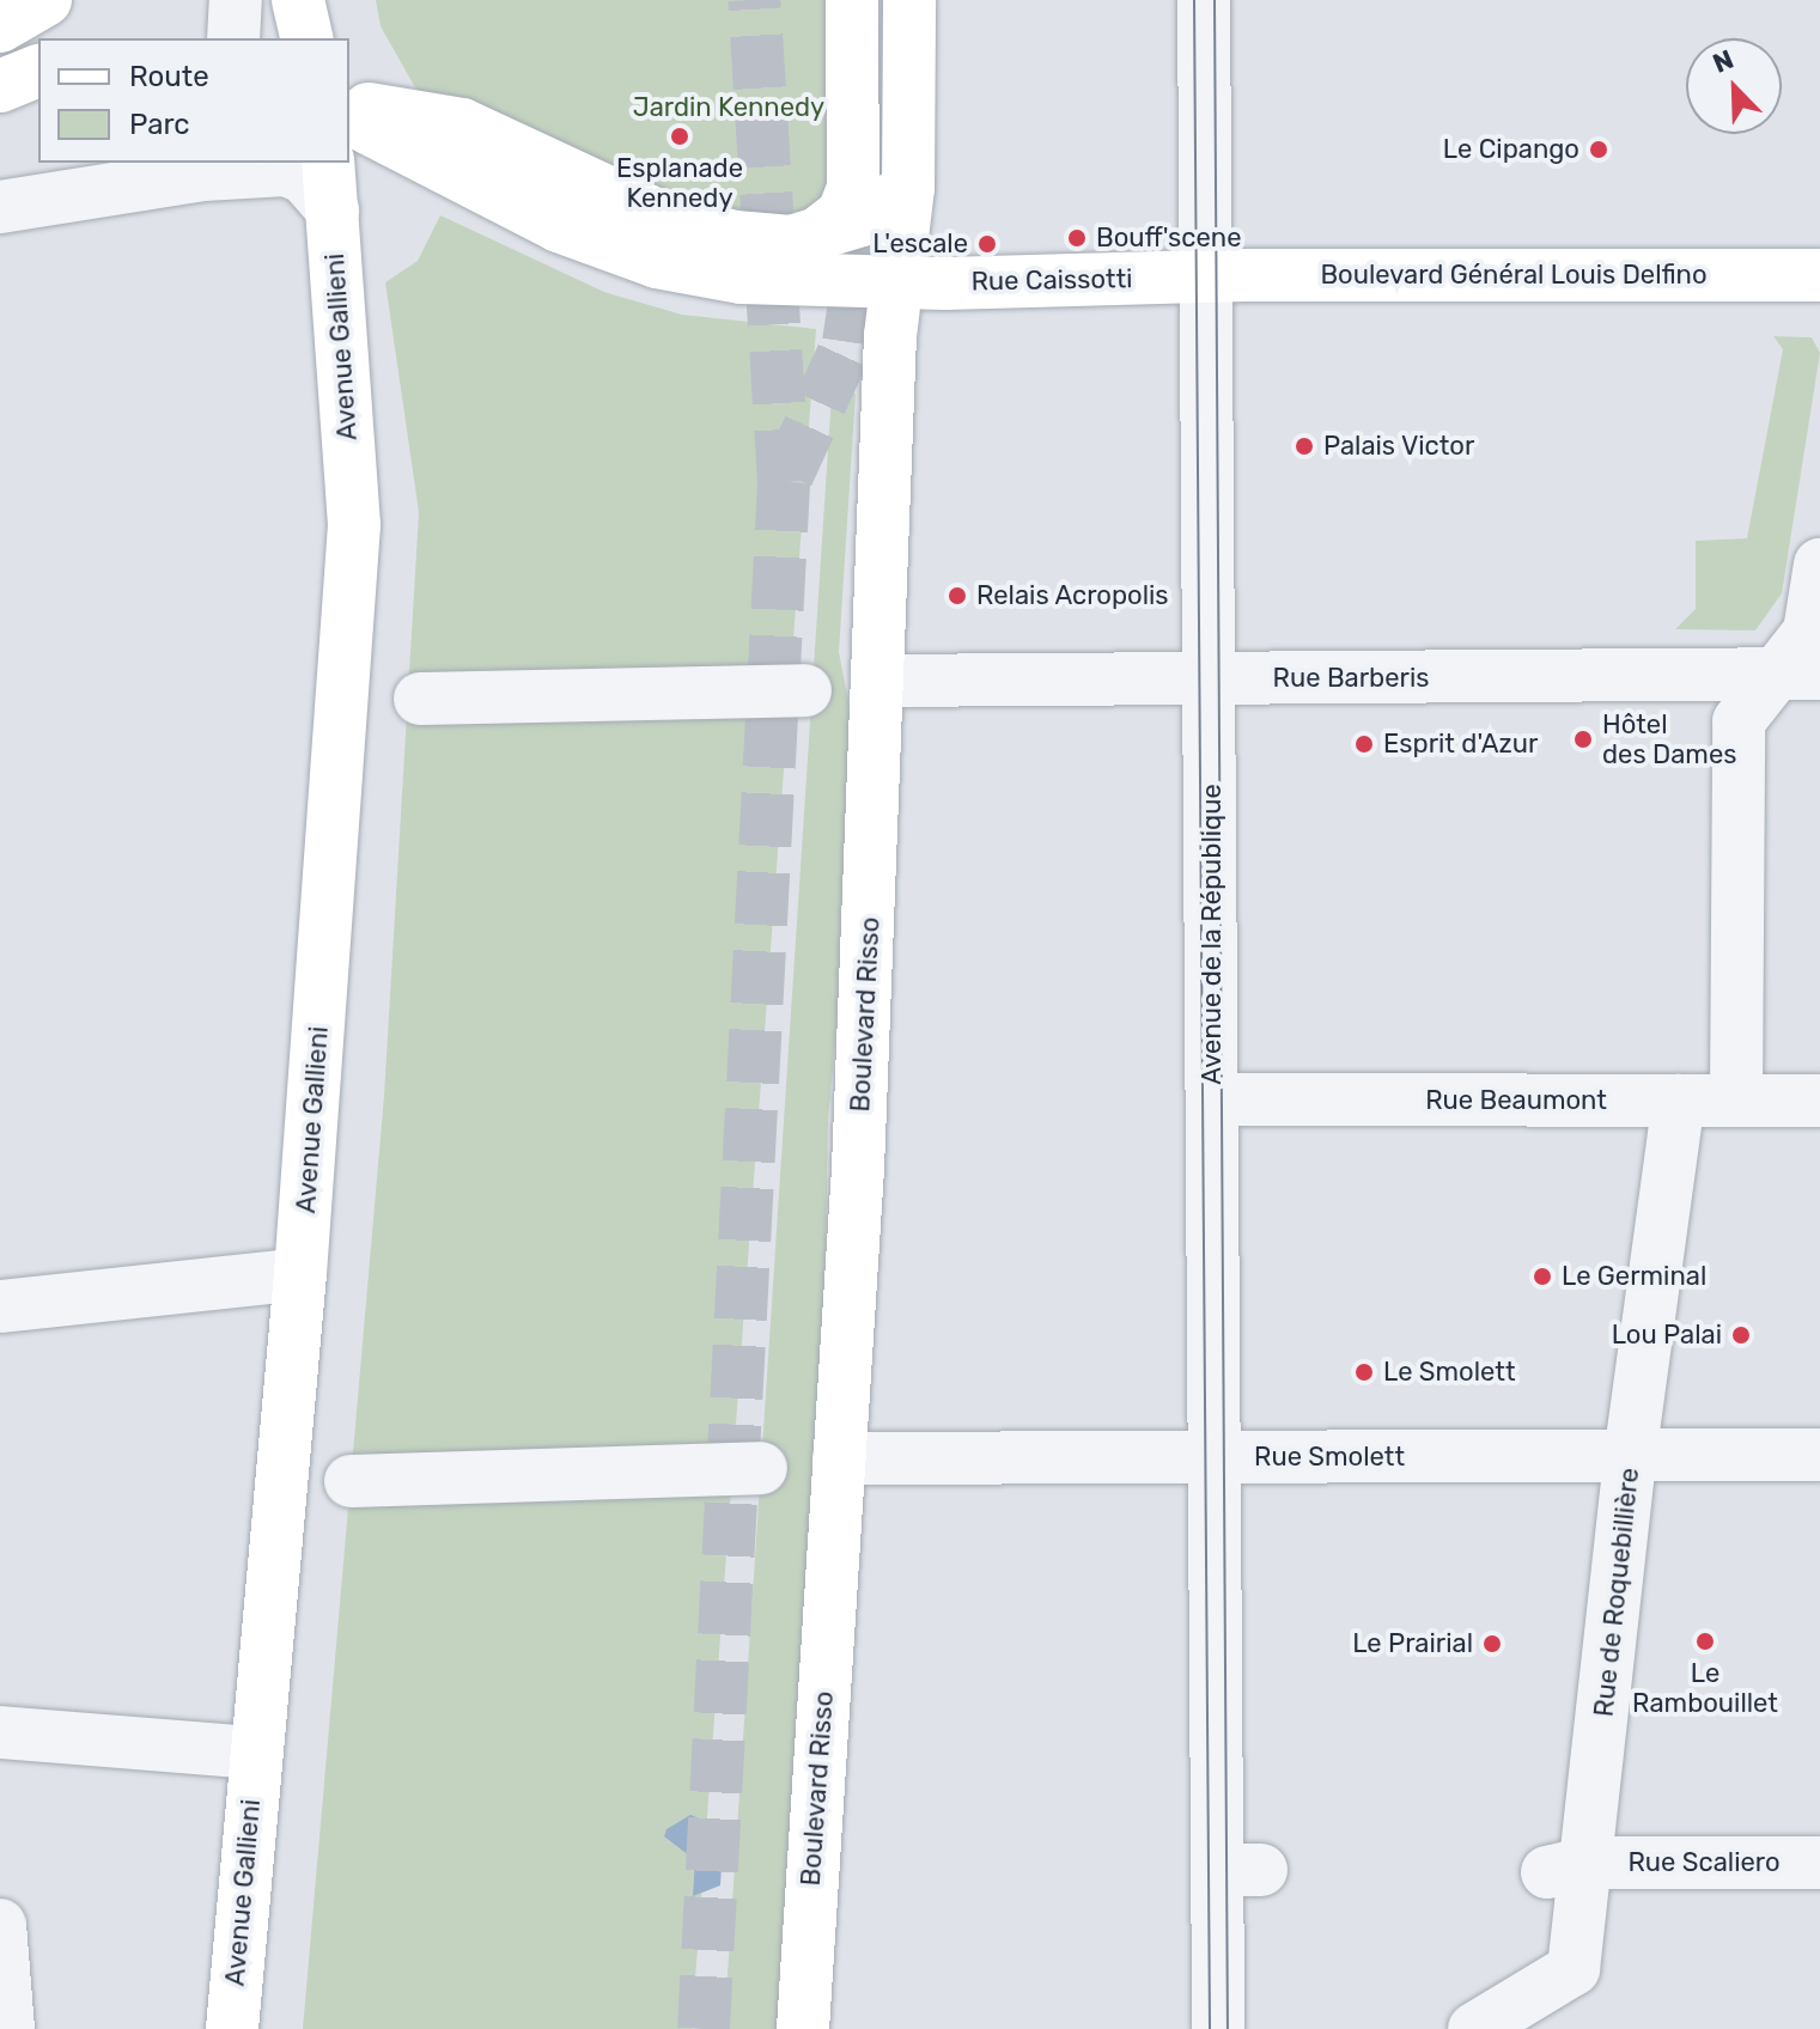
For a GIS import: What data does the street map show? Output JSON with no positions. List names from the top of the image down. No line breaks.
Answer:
{"streets":{"main road":["Boulevard Général Louis Delfino","Rue Caissotti","Avenue Gallieni","Boulevard Risso"],"street":["Rue Barberis","Avenue de la République","Rue Beaumont","Rue Smolett","Rue de Roquebillière","Rue Scaliero"]},"crossings":[["Boulevard Général Louis Delfino","Rue Caissotti"],["Boulevard Général Louis Delfino","Avenue de la République"],["Rue Caissotti","Avenue de la République"],["Rue Caissotti","Boulevard Risso"],["Rue Barberis","Avenue de la République"],["Rue Barberis","Boulevard Risso"],["Avenue de la République","Rue Beaumont"],["Avenue de la République","Rue Smolett"],["Boulevard Risso","Rue Smolett"],["Rue Beaumont","Rue de Roquebillière"],["Rue Smolett","Rue de Roquebillière"],["Rue de Roquebillière","Rue Scaliero"]],"parks":["Jardin Kennedy"],"places":["Esplanade Kennedy","Le Cipango","Bouff'scene","L'escale","Palais Victor","Relais Acropolis","Hôtel des Dames","Esprit d'Azur","Le Germinal","Lou Palai","Le Smolett","Le Rambouillet","Le Prairial"],"legend":["Route","Parc"],"north":"top left"}
